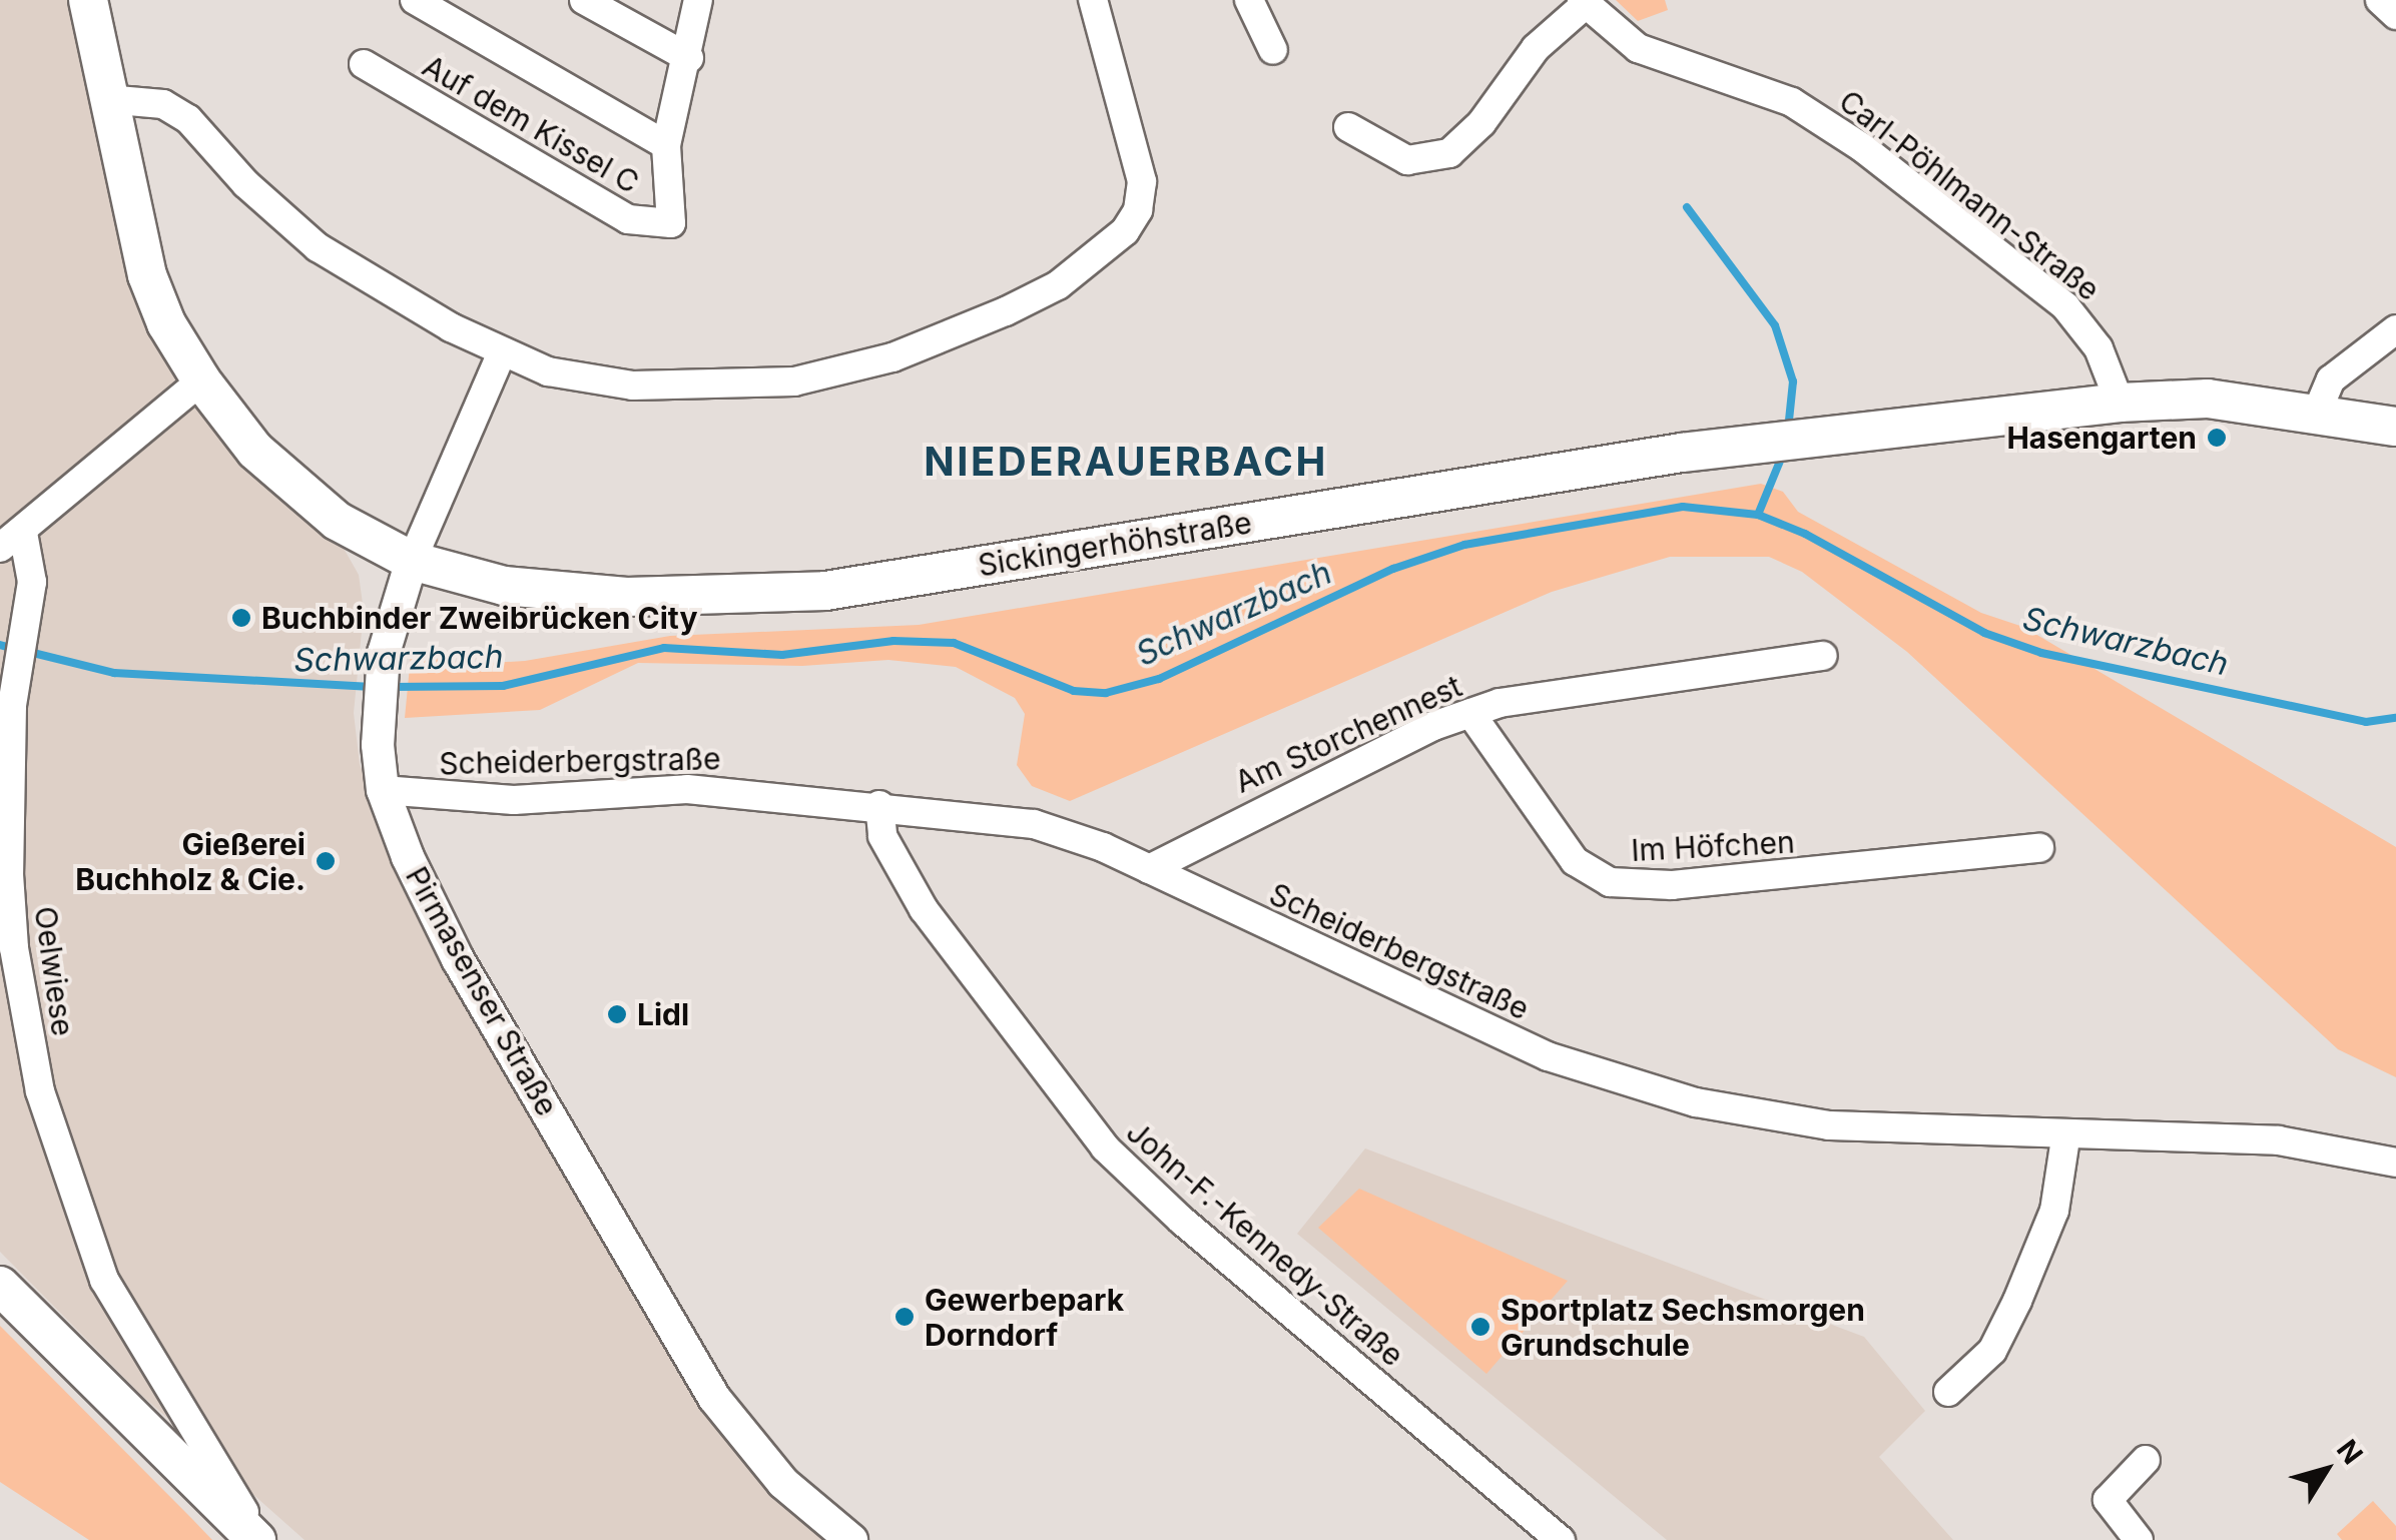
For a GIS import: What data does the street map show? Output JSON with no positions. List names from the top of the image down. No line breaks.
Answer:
{"streets":{"main road":["Sickingerhöhstraße"],"street":["Auf dem Kissel C","Carl-Pöhlmann-Straße","Am Storchennest","Scheiderbergstraße","Im Höfchen","Oelwiese","Pirmasenser Straße","John-F.-Kennedy-Straße"]},"crossings":[["Carl-Pöhlmann-Straße","Sickingerhöhstraße"],["Sickingerhöhstraße","Oelwiese"],["Sickingerhöhstraße","Pirmasenser Straße"],["Am Storchennest","Scheiderbergstraße"],["Am Storchennest","Im Höfchen"],["Scheiderbergstraße","Pirmasenser Straße"],["Scheiderbergstraße","John-F.-Kennedy-Straße"]],"districts":["NIEDERAUERBACH"],"water":["Schwarzbach"],"places":["Hasengarten","Buchbinder Zweibrücken City","Gießerei Buchholz & Cie.","Lidl","Gewerbepark Dorndorf","Sportplatz Sechsmorgen Grundschule"],"north":"top right"}
